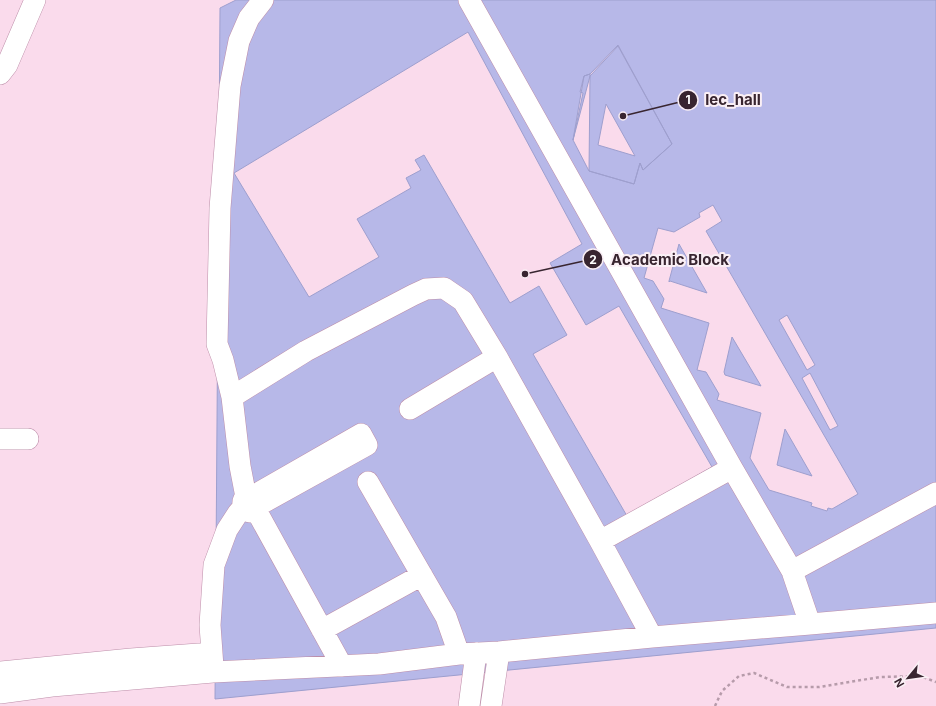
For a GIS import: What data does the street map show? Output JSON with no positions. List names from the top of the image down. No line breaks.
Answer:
{"places":["lec_hall","Academic Block"],"north":"bottom left"}
